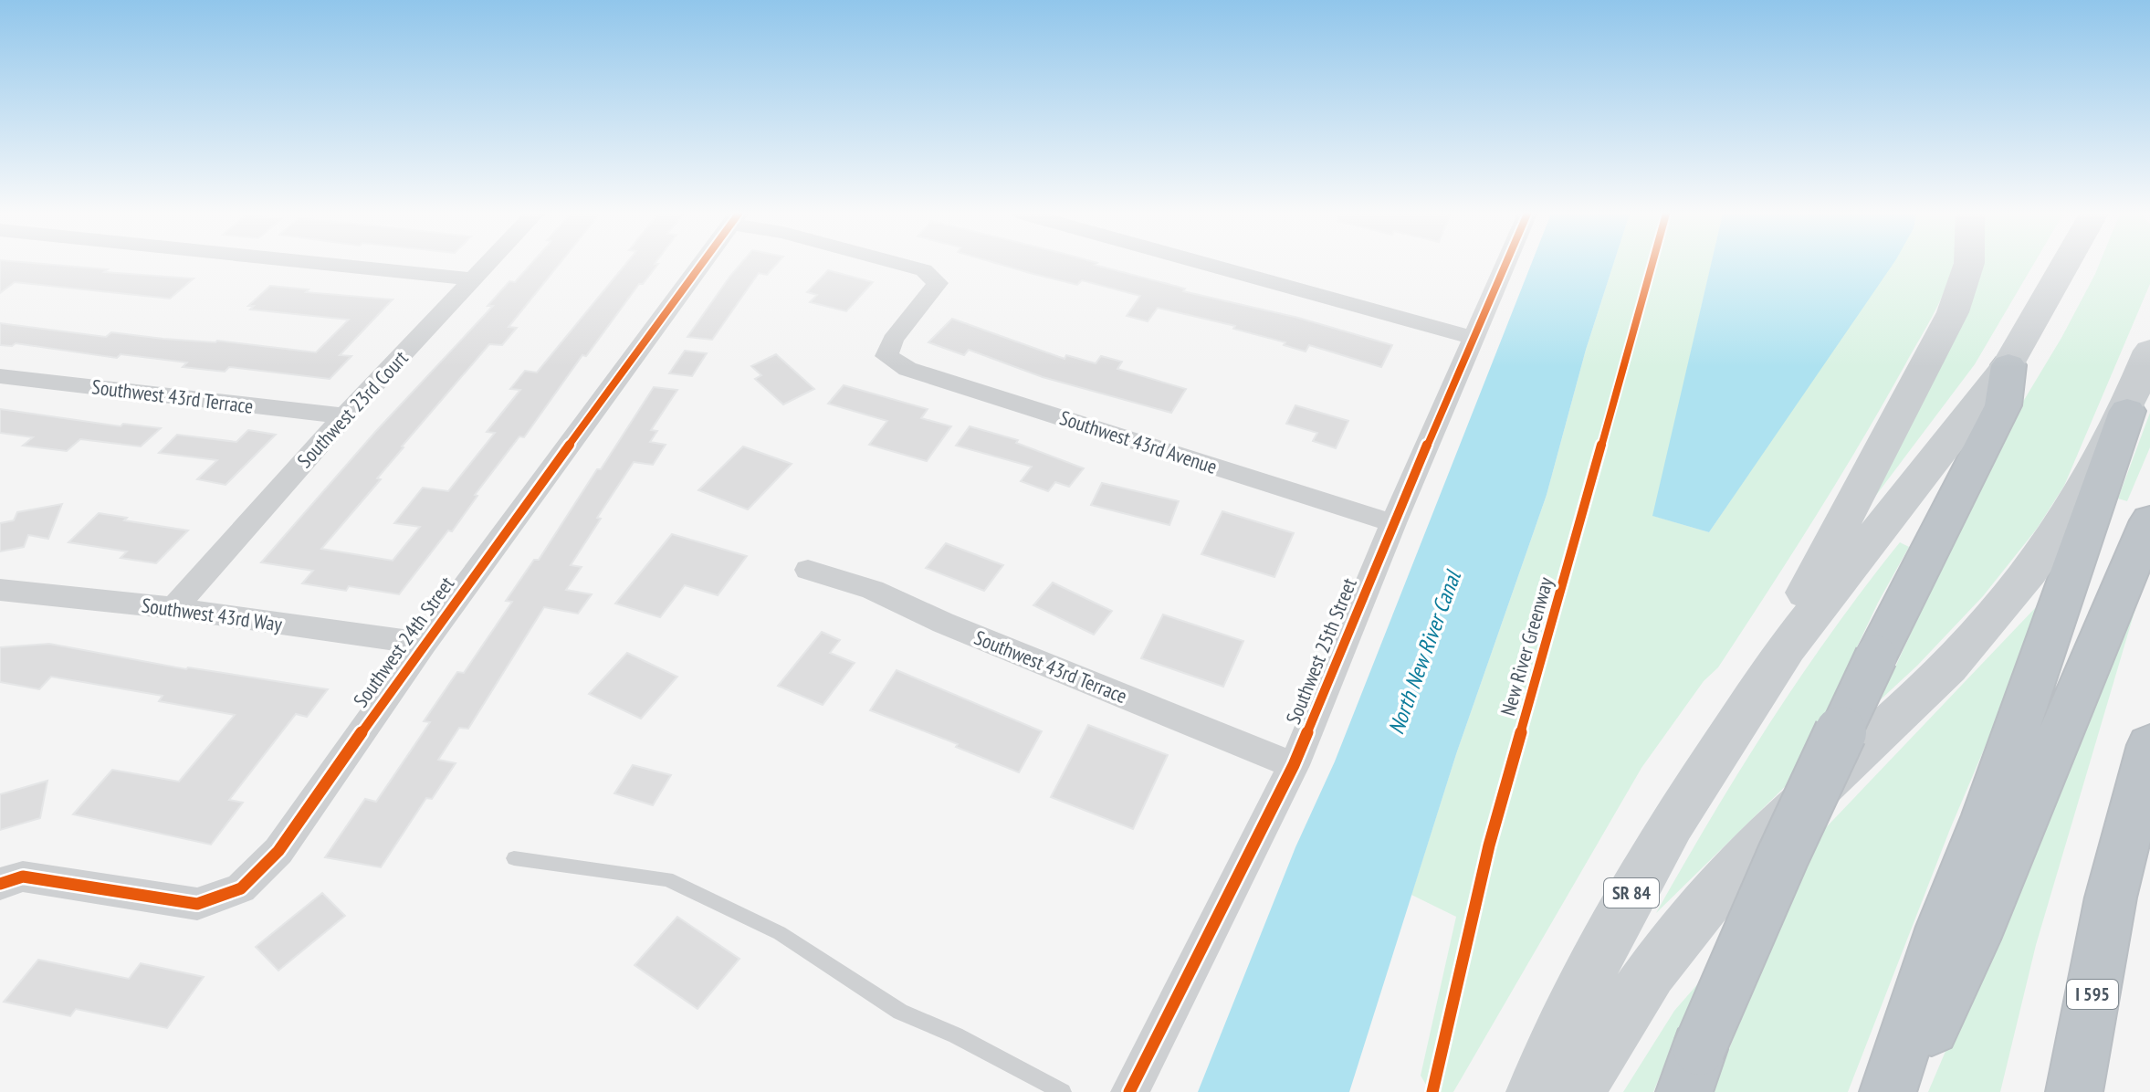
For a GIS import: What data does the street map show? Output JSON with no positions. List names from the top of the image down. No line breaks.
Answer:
{"streets":{"highway":["I 595"],"main road":["SR 84"],"street":["Southwest 43rd Terrace","Southwest 23rd Court","Southwest 43rd Avenue","Southwest 43rd Way","Southwest 24th Street","Southwest 25th Street"],"cycle path":["New River Greenway"]},"crossings":[["Southwest 43rd Terrace","Southwest 23rd Court"],["Southwest 43rd Terrace","Southwest 25th Street"],["Southwest 23rd Court","Southwest 43rd Way"],["Southwest 43rd Avenue","Southwest 25th Street"],["Southwest 43rd Way","Southwest 24th Street"]],"water":["North New River Canal"]}
